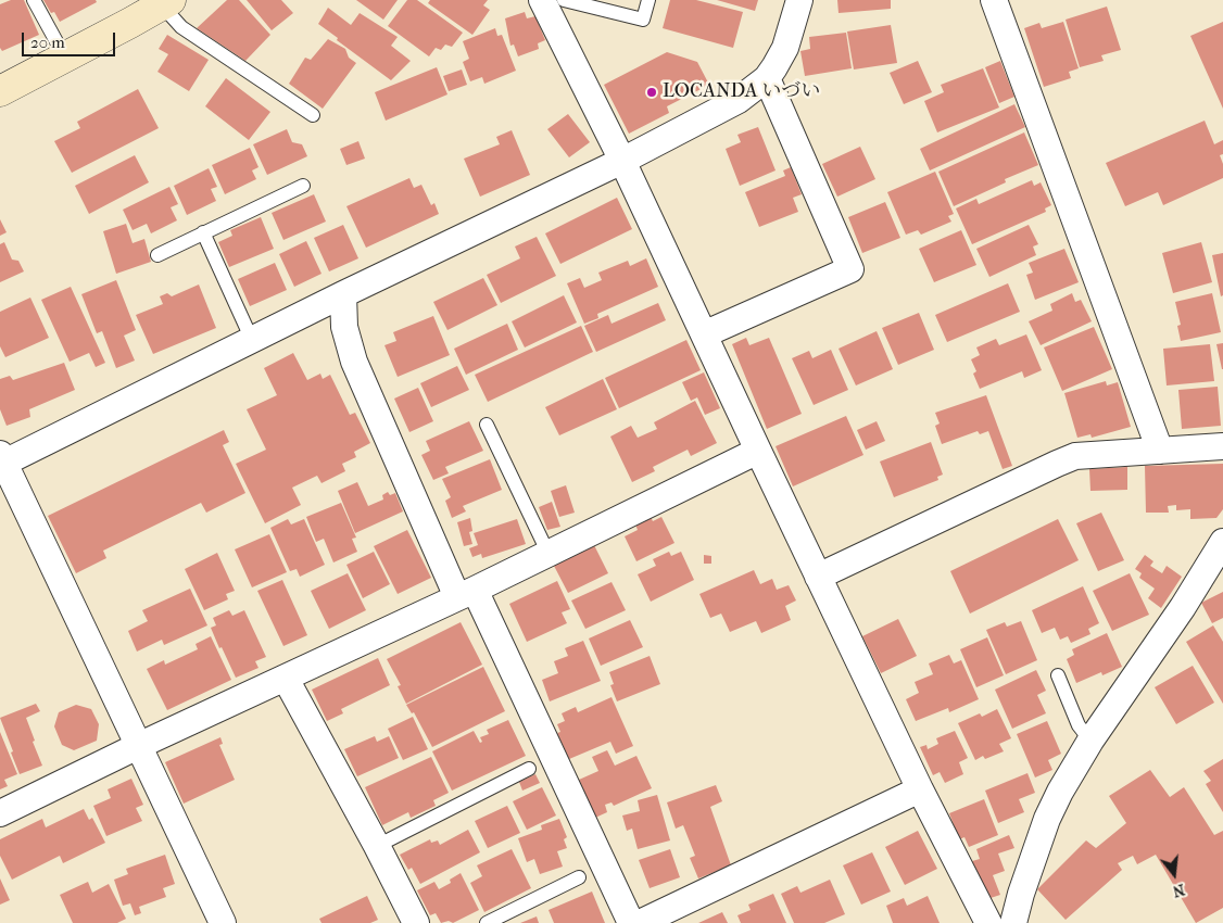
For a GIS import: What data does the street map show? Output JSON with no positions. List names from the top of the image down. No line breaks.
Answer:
{"places":["LOCANDA いづい"],"scale_bar":"20 m","north":"bottom"}
